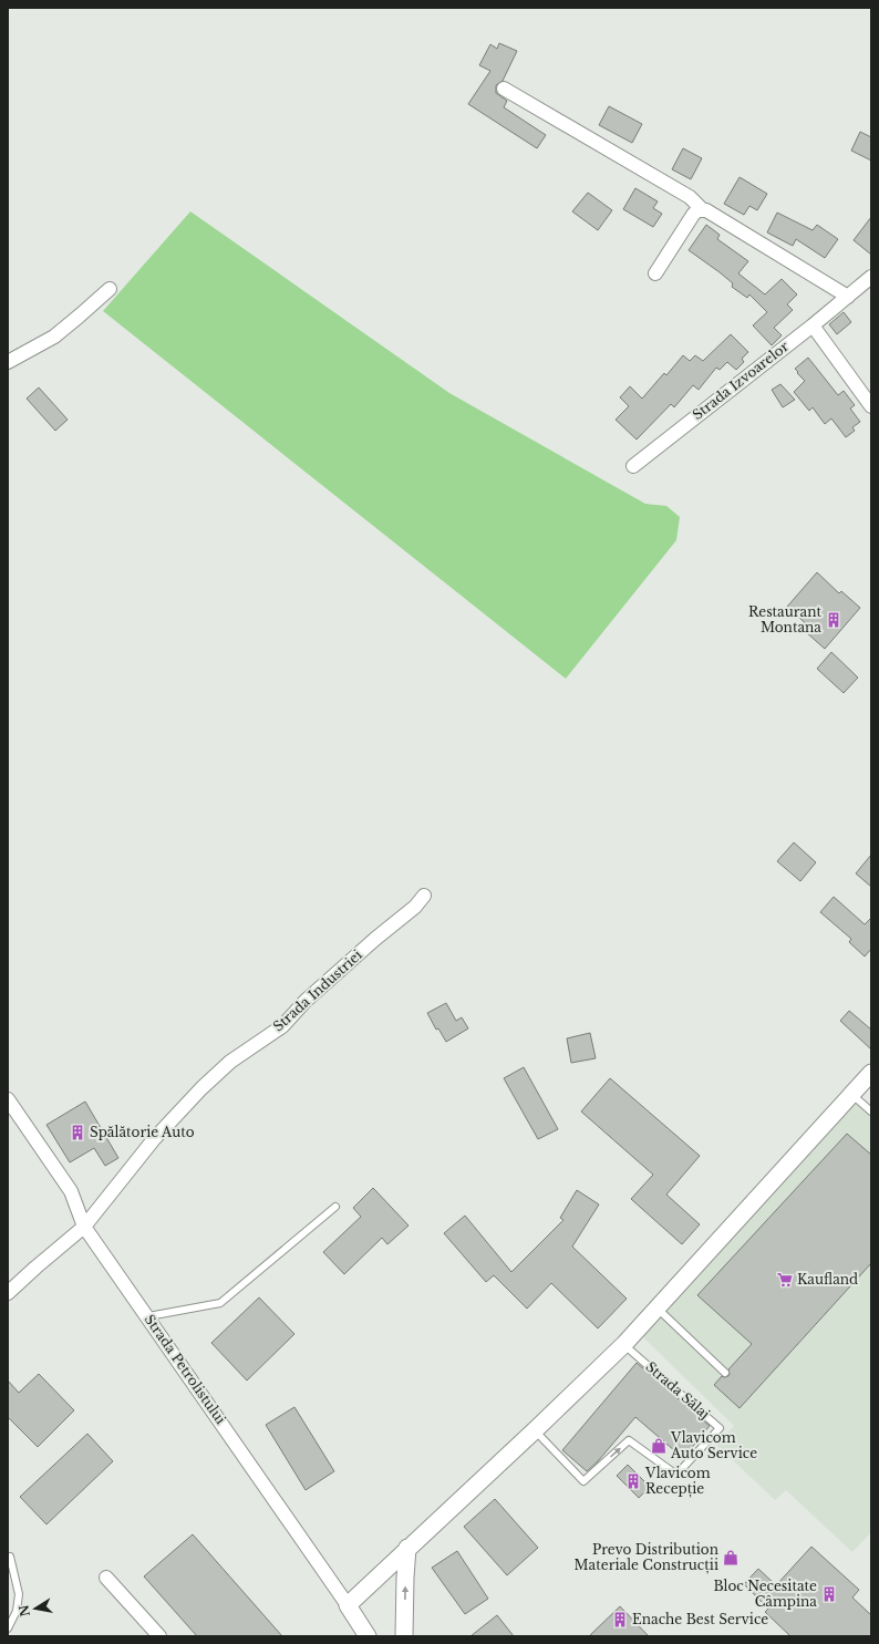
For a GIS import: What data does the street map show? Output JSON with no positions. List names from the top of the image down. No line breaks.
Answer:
{"streets":{"street":["Strada Izvoarelor","Strada Industriei","Strada Petrolistului"],"lane":["Strada Sălaj"]},"crossings":[["Strada Industriei","Strada Petrolistului"]],"places":{"building":["Restaurant Montana","Spălătorie Auto","Vlavicom Recepție","Bloc Necesitate Câmpina","Enache Best Service"],"supermarket":["Kaufland"],"shop":["Vlavicom Auto Service","Prevo Distribution Materiale Construcții"]},"north":"left"}
